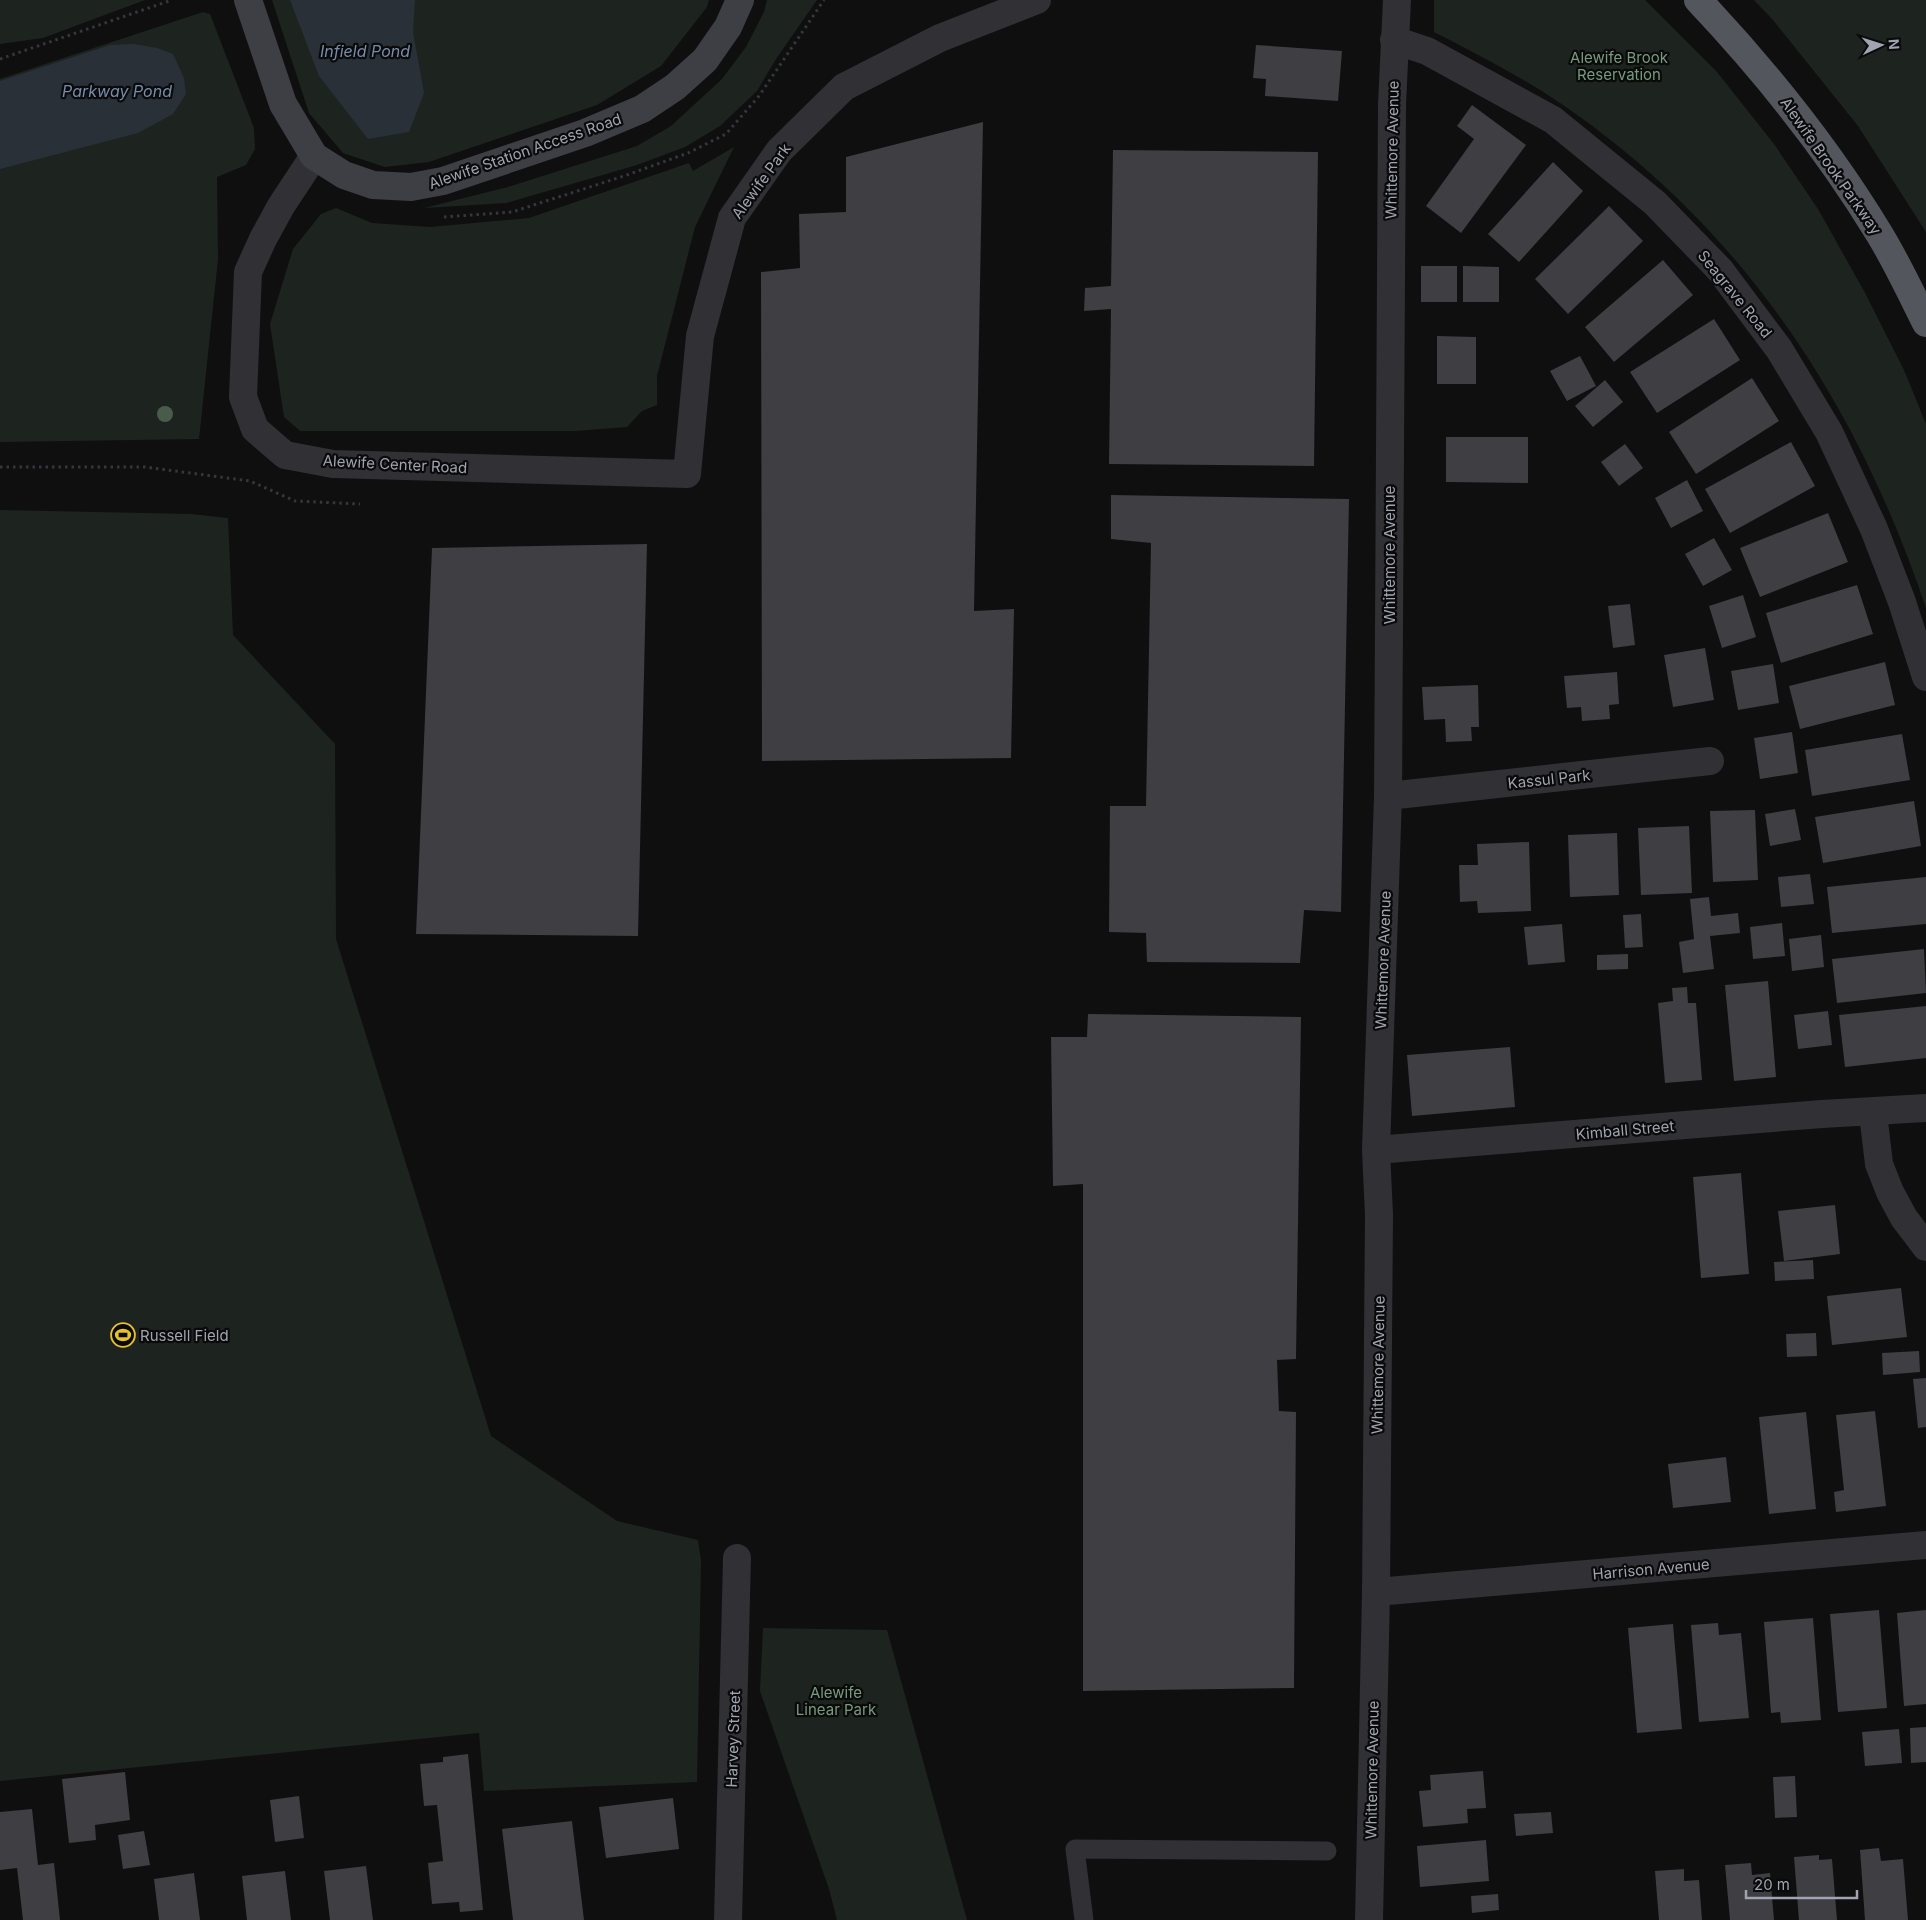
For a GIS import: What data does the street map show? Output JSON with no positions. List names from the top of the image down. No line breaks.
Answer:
{"streets":{"highway":["Alewife Brook Parkway"],"main road":["Alewife Station Access Road"],"street":["Whittemore Avenue","Alewife Park","Seagrave Road","Alewife Center Road","Kassul Park","Kimball Street","Harrison Avenue","Harvey Street"]},"crossings":[["Whittemore Avenue","Seagrave Road"],["Whittemore Avenue","Kassul Park"],["Whittemore Avenue","Kimball Street"],["Whittemore Avenue","Harrison Avenue"],["Alewife Station Access Road","Alewife Center Road"],["Alewife Park","Alewife Center Road"]],"water":["Infield Pond","Parkway Pond"],"parks":["Alewife Brook Reservation","Alewife Linear Park"],"places":{"sports":["Russell Field"]},"scale_bar":"20 m","north":"right"}
